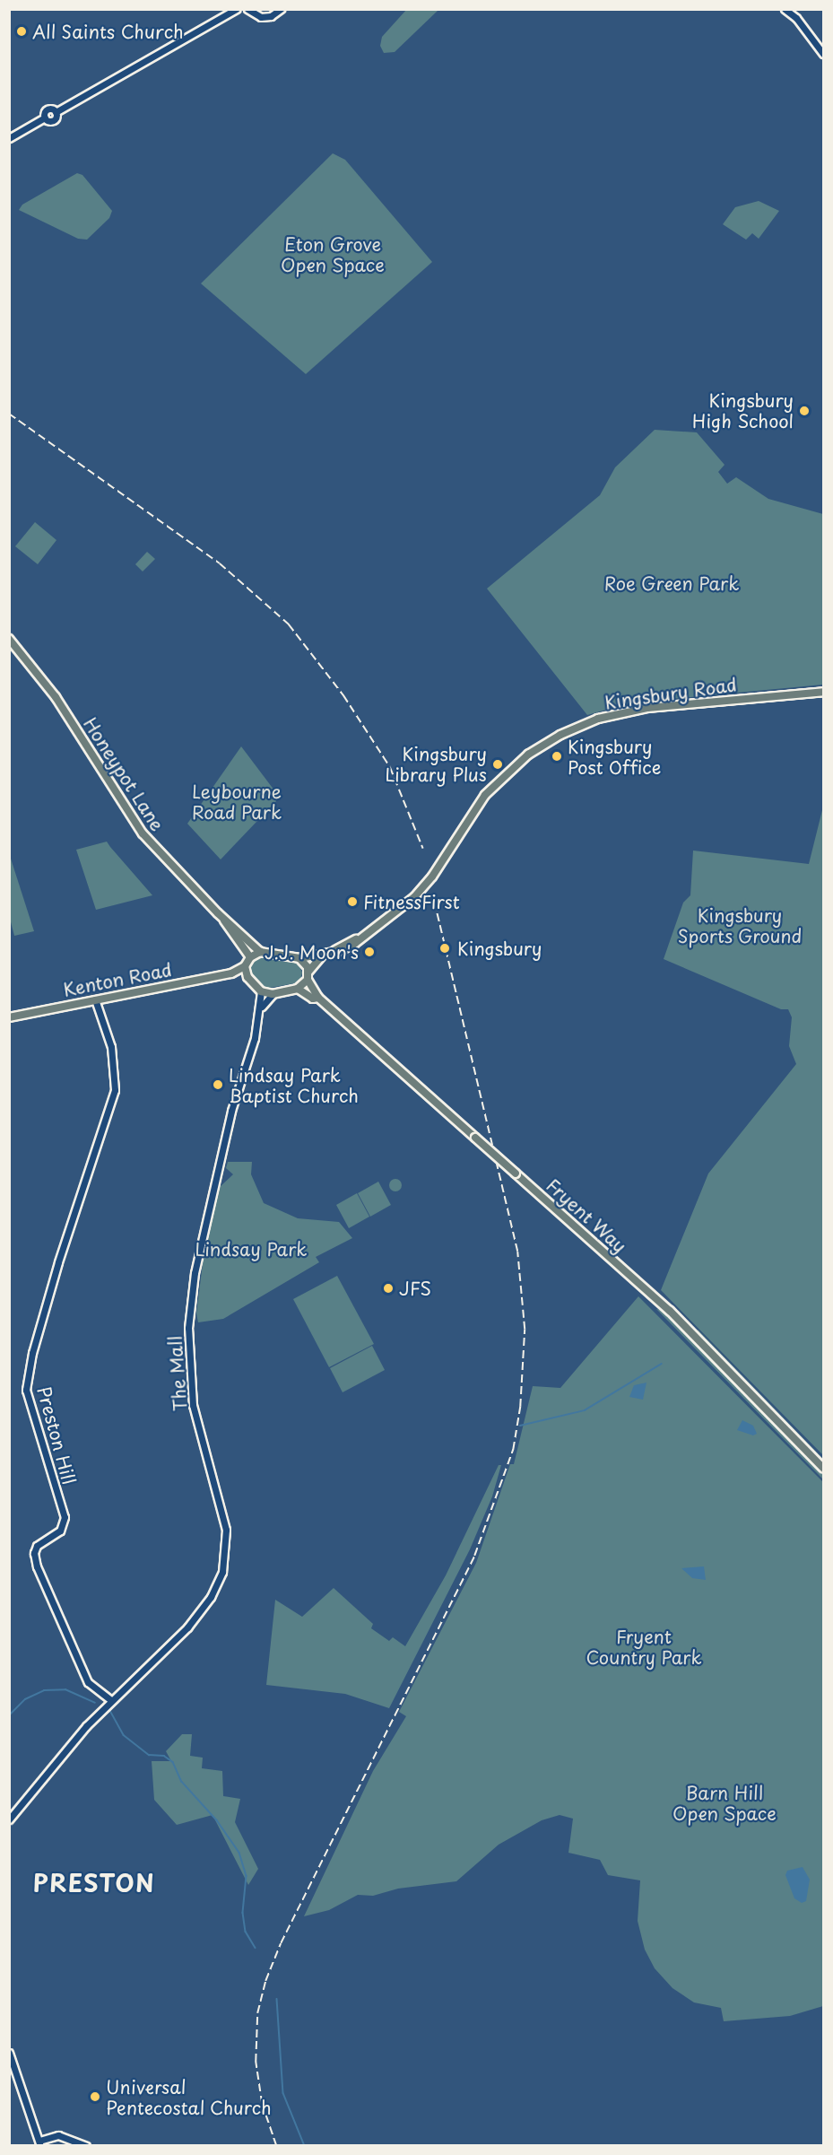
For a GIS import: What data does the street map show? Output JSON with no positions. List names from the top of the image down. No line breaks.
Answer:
{"streets":{"main road":["Kingsbury Road","Honeypot Lane","Kenton Road","Fryent Way"],"street":["The Mall","Preston Hill"]},"crossings":[["Kingsbury Road","Honeypot Lane"],["Kingsbury Road","Kenton Road"],["Kingsbury Road","Fryent Way"],["Kingsbury Road","The Mall"],["Honeypot Lane","Kenton Road"],["Honeypot Lane","Fryent Way"],["Honeypot Lane","The Mall"],["Kenton Road","Fryent Way"],["Kenton Road","The Mall"],["Kenton Road","Preston Hill"],["Fryent Way","The Mall"],["The Mall","Preston Hill"]],"districts":["PRESTON"],"parks":["Eton Grove Open Space","Roe Green Park","Leybourne Road Park","Kingsbury Sports Ground","Lindsay Park","Fryent Country Park","Barn Hill Open Space"],"places":["All Saints Church","Kingsbury High School","Kingsbury Post Office","Kingsbury Library Plus","FitnessFirst","Kingsbury","J.J. Moon's","Lindsay Park Baptist Church","JFS","Universal Pentecostal Church"]}
